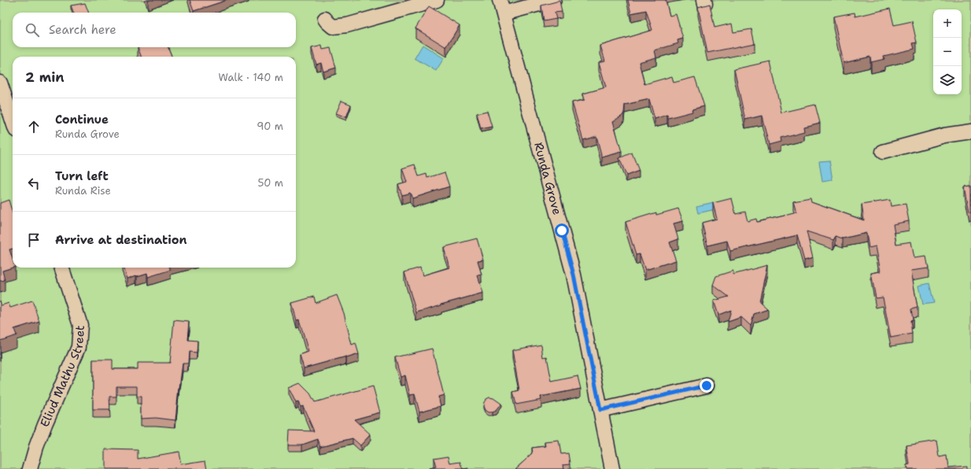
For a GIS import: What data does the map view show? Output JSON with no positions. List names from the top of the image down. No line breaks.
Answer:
{"streets":{"street":["Runda Grove","Eliud Mathu Street"]},"page":{"map_buttons":["+","−"],"search":"Search here","heading":["2 min","Walk · 140 m"],"list":[["Continue","Runda Grove","90 m"],["Turn left","Runda Rise","50 m"],"Arrive at destination"]}}
